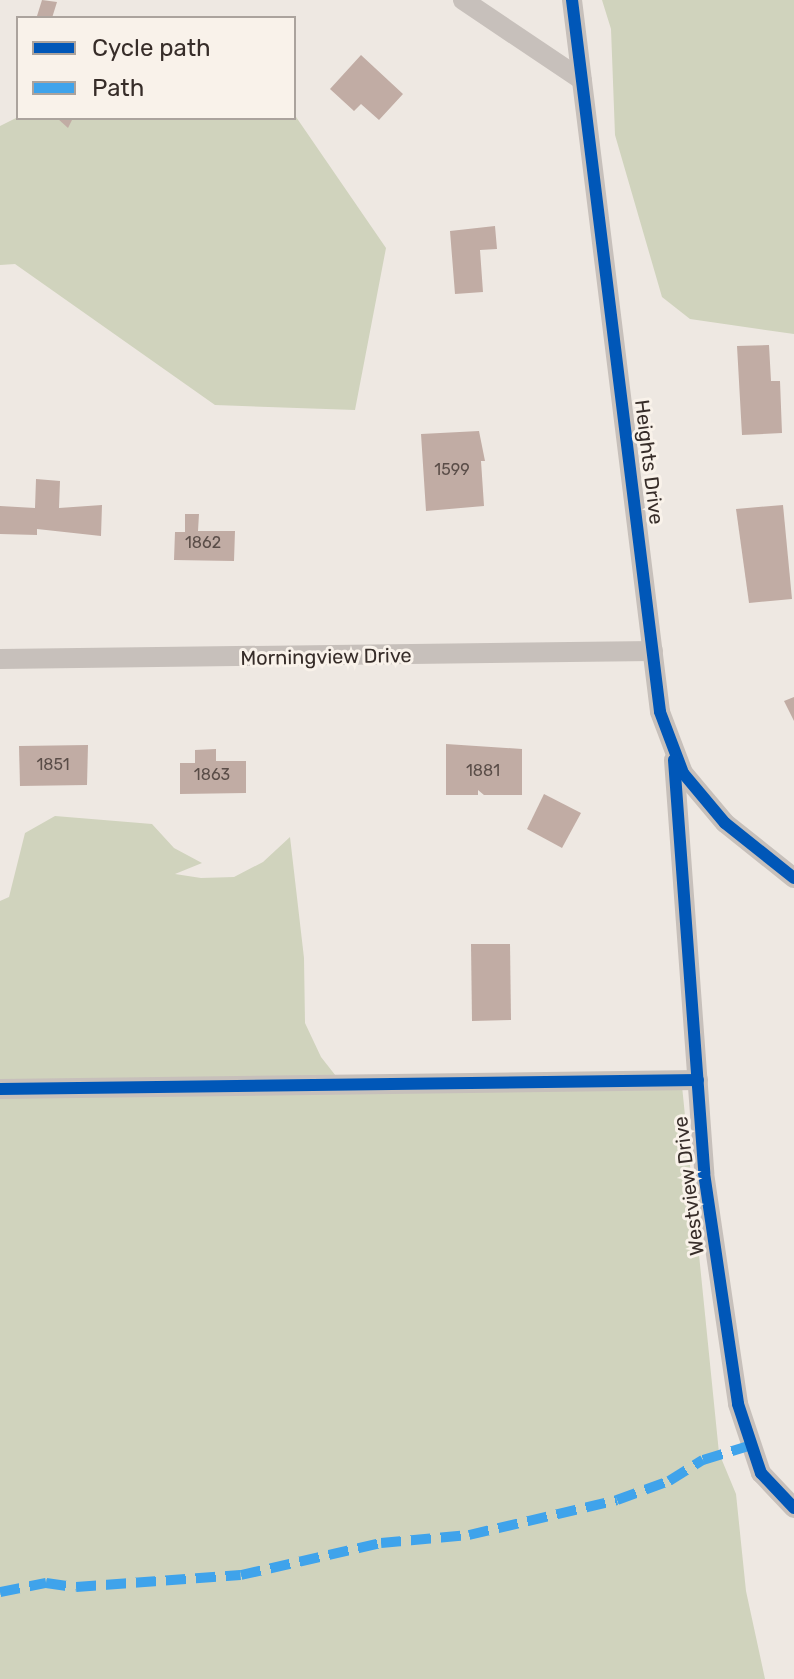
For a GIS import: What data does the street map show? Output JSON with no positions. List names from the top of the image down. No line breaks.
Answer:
{"streets":{"street":["Heights Drive","Morningview Drive","Westview Drive"]},"crossings":[["Heights Drive","Morningview Drive"],["Heights Drive","Westview Drive"]],"house_numbers":["1599","1862","1851","1881","1863"],"legend":["Cycle path","Path"]}
